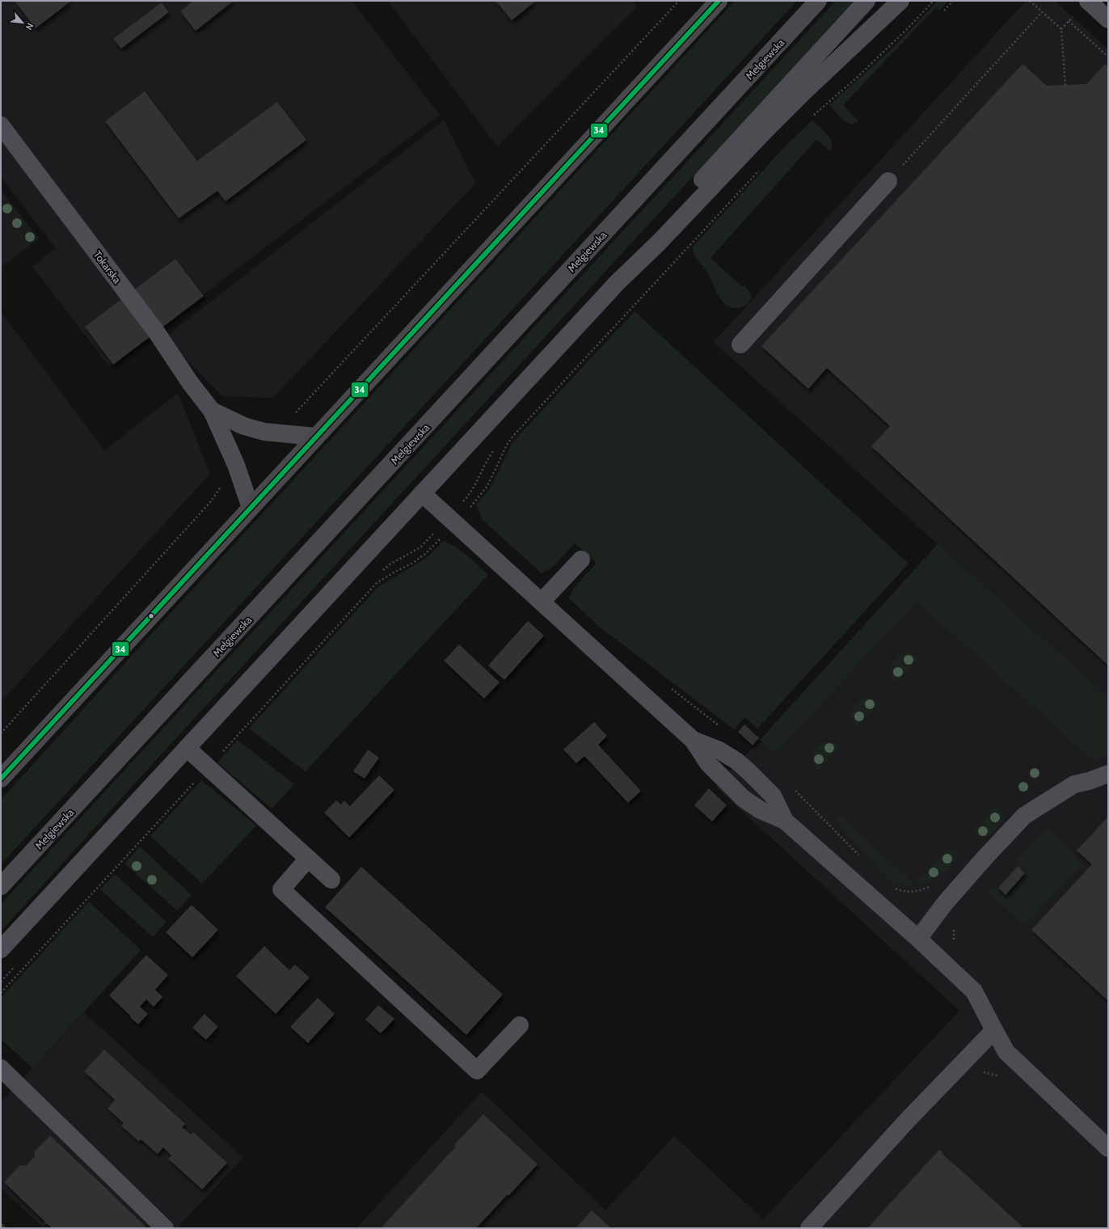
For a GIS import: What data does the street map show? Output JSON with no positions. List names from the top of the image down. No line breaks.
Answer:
{"streets":{"main road":["Mełgiewska"],"street":["Tokarska"]},"lines":["transit line 34"],"north":"bottom right"}
